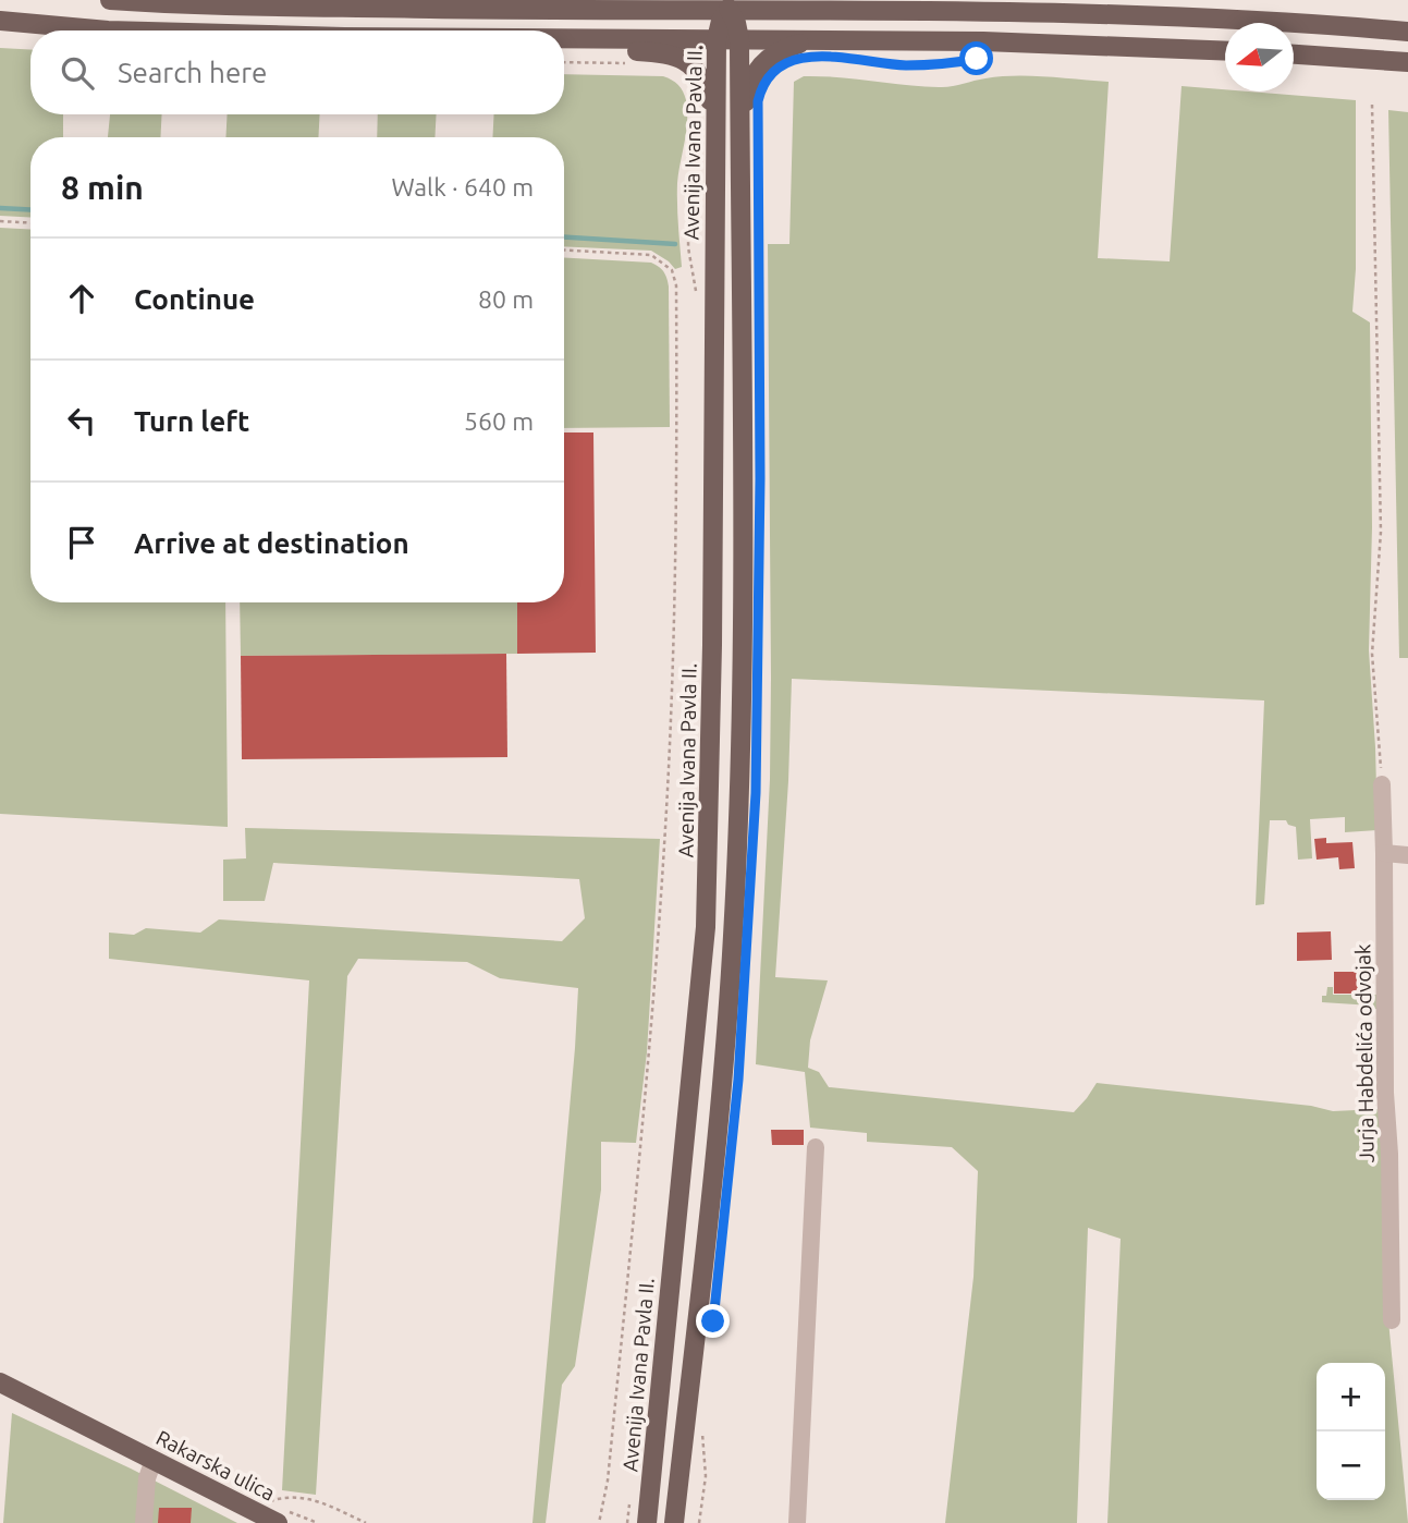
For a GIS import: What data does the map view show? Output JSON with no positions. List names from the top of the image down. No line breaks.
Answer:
{"streets":{"main road":["Avenija Ivana Pavla II.","Rakarska ulica"],"street":["Jurja Habdelića odvojak"]},"north":"left","page":{"search":"Search here","heading":["8 min","Walk · 640 m"],"list":[["Continue","80 m"],["Turn left","560 m"],"Arrive at destination"],"map_buttons":["+","−"]}}
